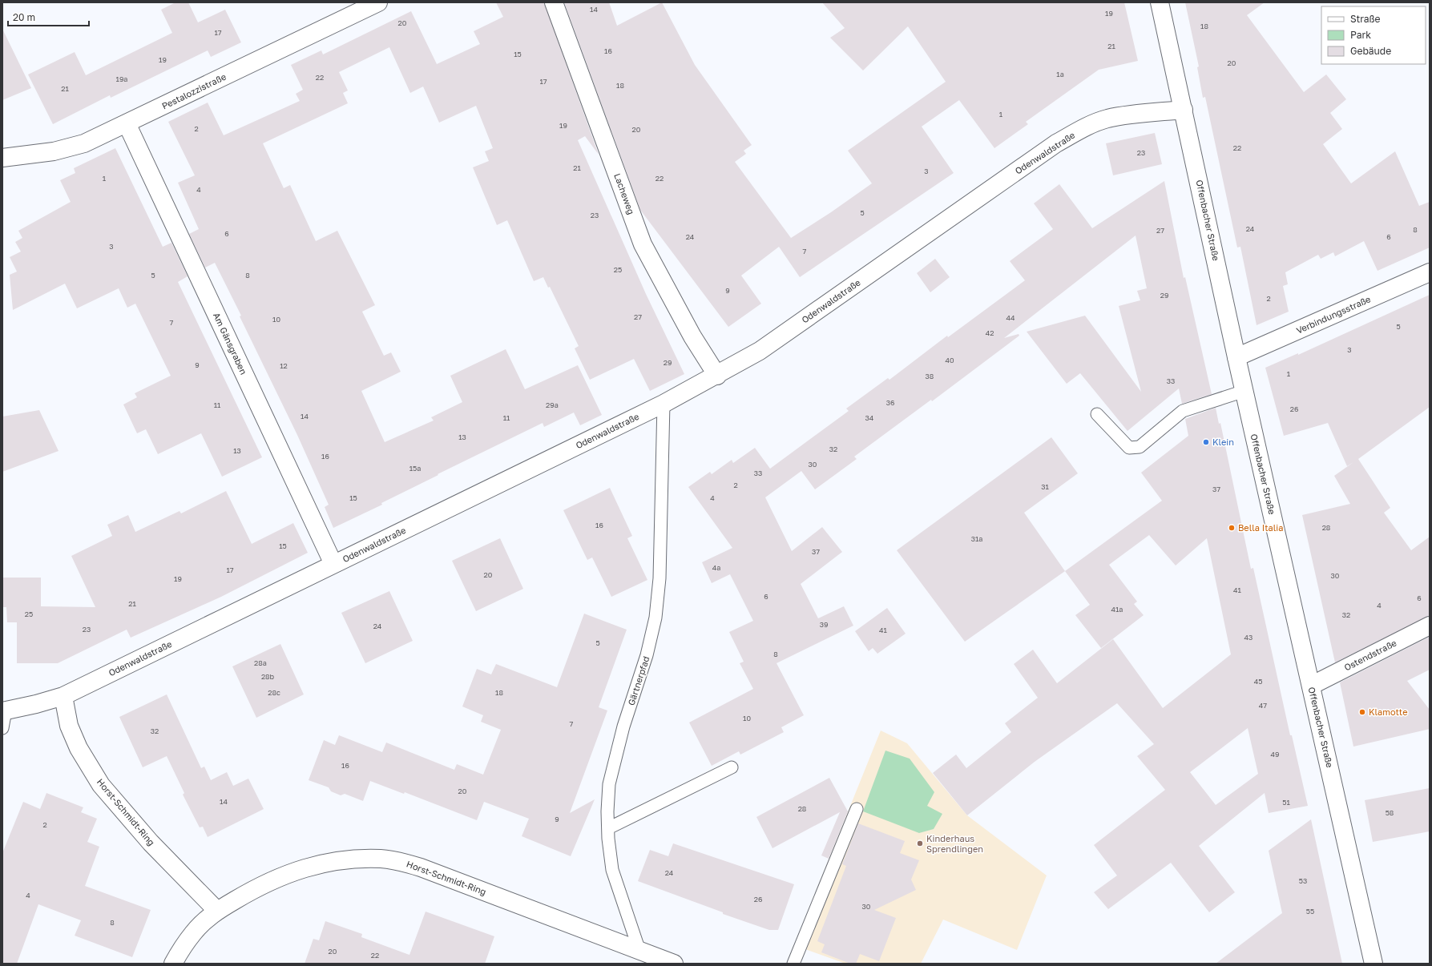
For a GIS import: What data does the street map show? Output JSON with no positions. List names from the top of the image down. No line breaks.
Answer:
{"streets":{"street":["Pestalozzistraße","Odenwaldstraße","Lacheweg","Offenbacher Straße","Verbindungsstraße","Am Gänsgraben","Ostendstraße","Horst-Schmidt-Ring"],"lane":["Gärtnerpfad"]},"crossings":[["Pestalozzistraße","Am Gänsgraben"],["Odenwaldstraße","Lacheweg"],["Odenwaldstraße","Offenbacher Straße"],["Odenwaldstraße","Am Gänsgraben"],["Odenwaldstraße","Gärtnerpfad"],["Odenwaldstraße","Horst-Schmidt-Ring"],["Offenbacher Straße","Verbindungsstraße"],["Offenbacher Straße","Ostendstraße"],["Gärtnerpfad","Horst-Schmidt-Ring"]],"places":["Klein","Bella Italia","Klamotte","Kinderhaus Sprendlingen"],"house_numbers":["14","19","20","18","17","21","16","15","19","20","1a","22","19a","17","18","21","1","19","2","20","22","23","21","3","1","22","4","5","23","24","8","27","6","24","6","3","7","25","5","8","9","29","2","27","44","10","7","5","42","3","40","29","9","12","1","38","33","36","11","29a","26","14","11","34","13","32","13","16","30","15a","33","2","31","37","15","4","16","28","31a","15","37","4a","17","20","30","19","41","6","6","21","4","41a","25","32","39","24","23","41","43","5","8","28a","28b","45","28c","18","47","10","7","32","49","16","20","14","51","28","58","9","2","24","53","4","26","30","55","8","20","22"],"legend":["Straße","Park","Gebäude"],"scale_bar":"20 m"}
